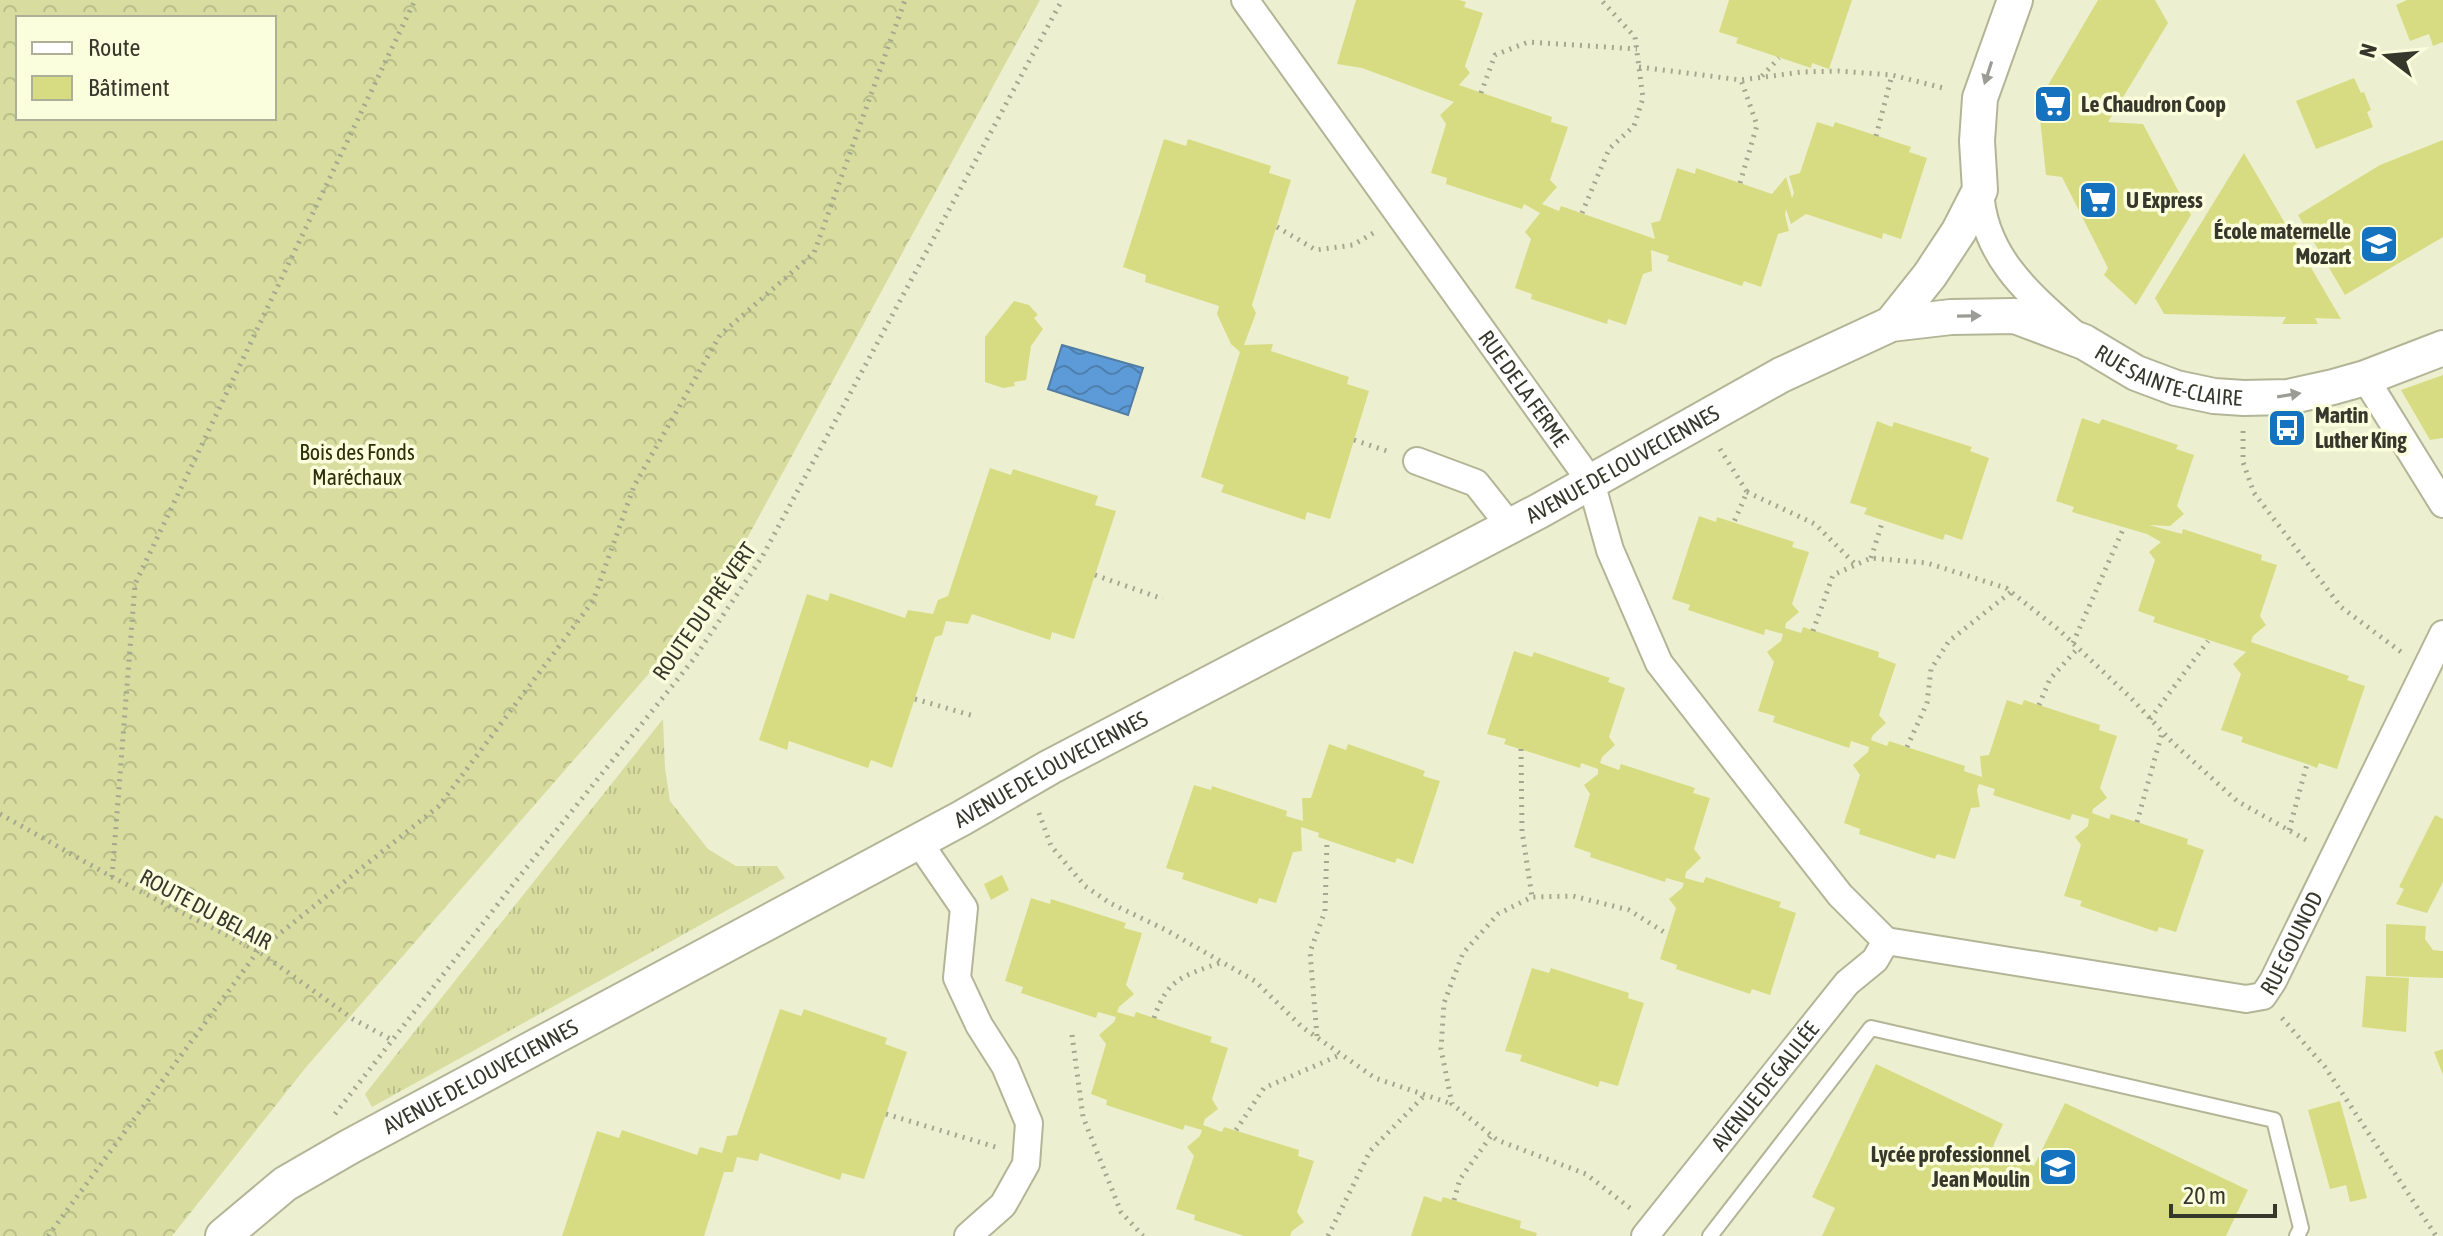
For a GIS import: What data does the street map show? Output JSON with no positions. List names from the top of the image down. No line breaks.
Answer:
{"streets":{"street":["RUE SAINTE-CLAIRE","RUE DE LA FERME","AVENUE DE LOUVECIENNES","RUE GOUNOD","AVENUE DE GALILÉE"],"path":["ROUTE DU PRÉ VERT","ROUTE DU BEL AIR"]},"crossings":[["RUE SAINTE-CLAIRE","AVENUE DE LOUVECIENNES"],["RUE DE LA FERME","AVENUE DE LOUVECIENNES"],["RUE DE LA FERME","RUE GOUNOD"],["RUE DE LA FERME","AVENUE DE GALILÉE"],["ROUTE DU PRÉ VERT","ROUTE DU BEL AIR"],["RUE GOUNOD","AVENUE DE GALILÉE"]],"parks":["Bois des Fonds Maréchaux"],"places":{"supermarket":["Le Chaudron Coop","U Express"],"school or university":["École maternelle Mozart","Lycée professionnel Jean Moulin"],"bus stop":["Martin Luther King"]},"legend":["Route","Bâtiment"],"scale_bar":"20 m","north":"left"}
